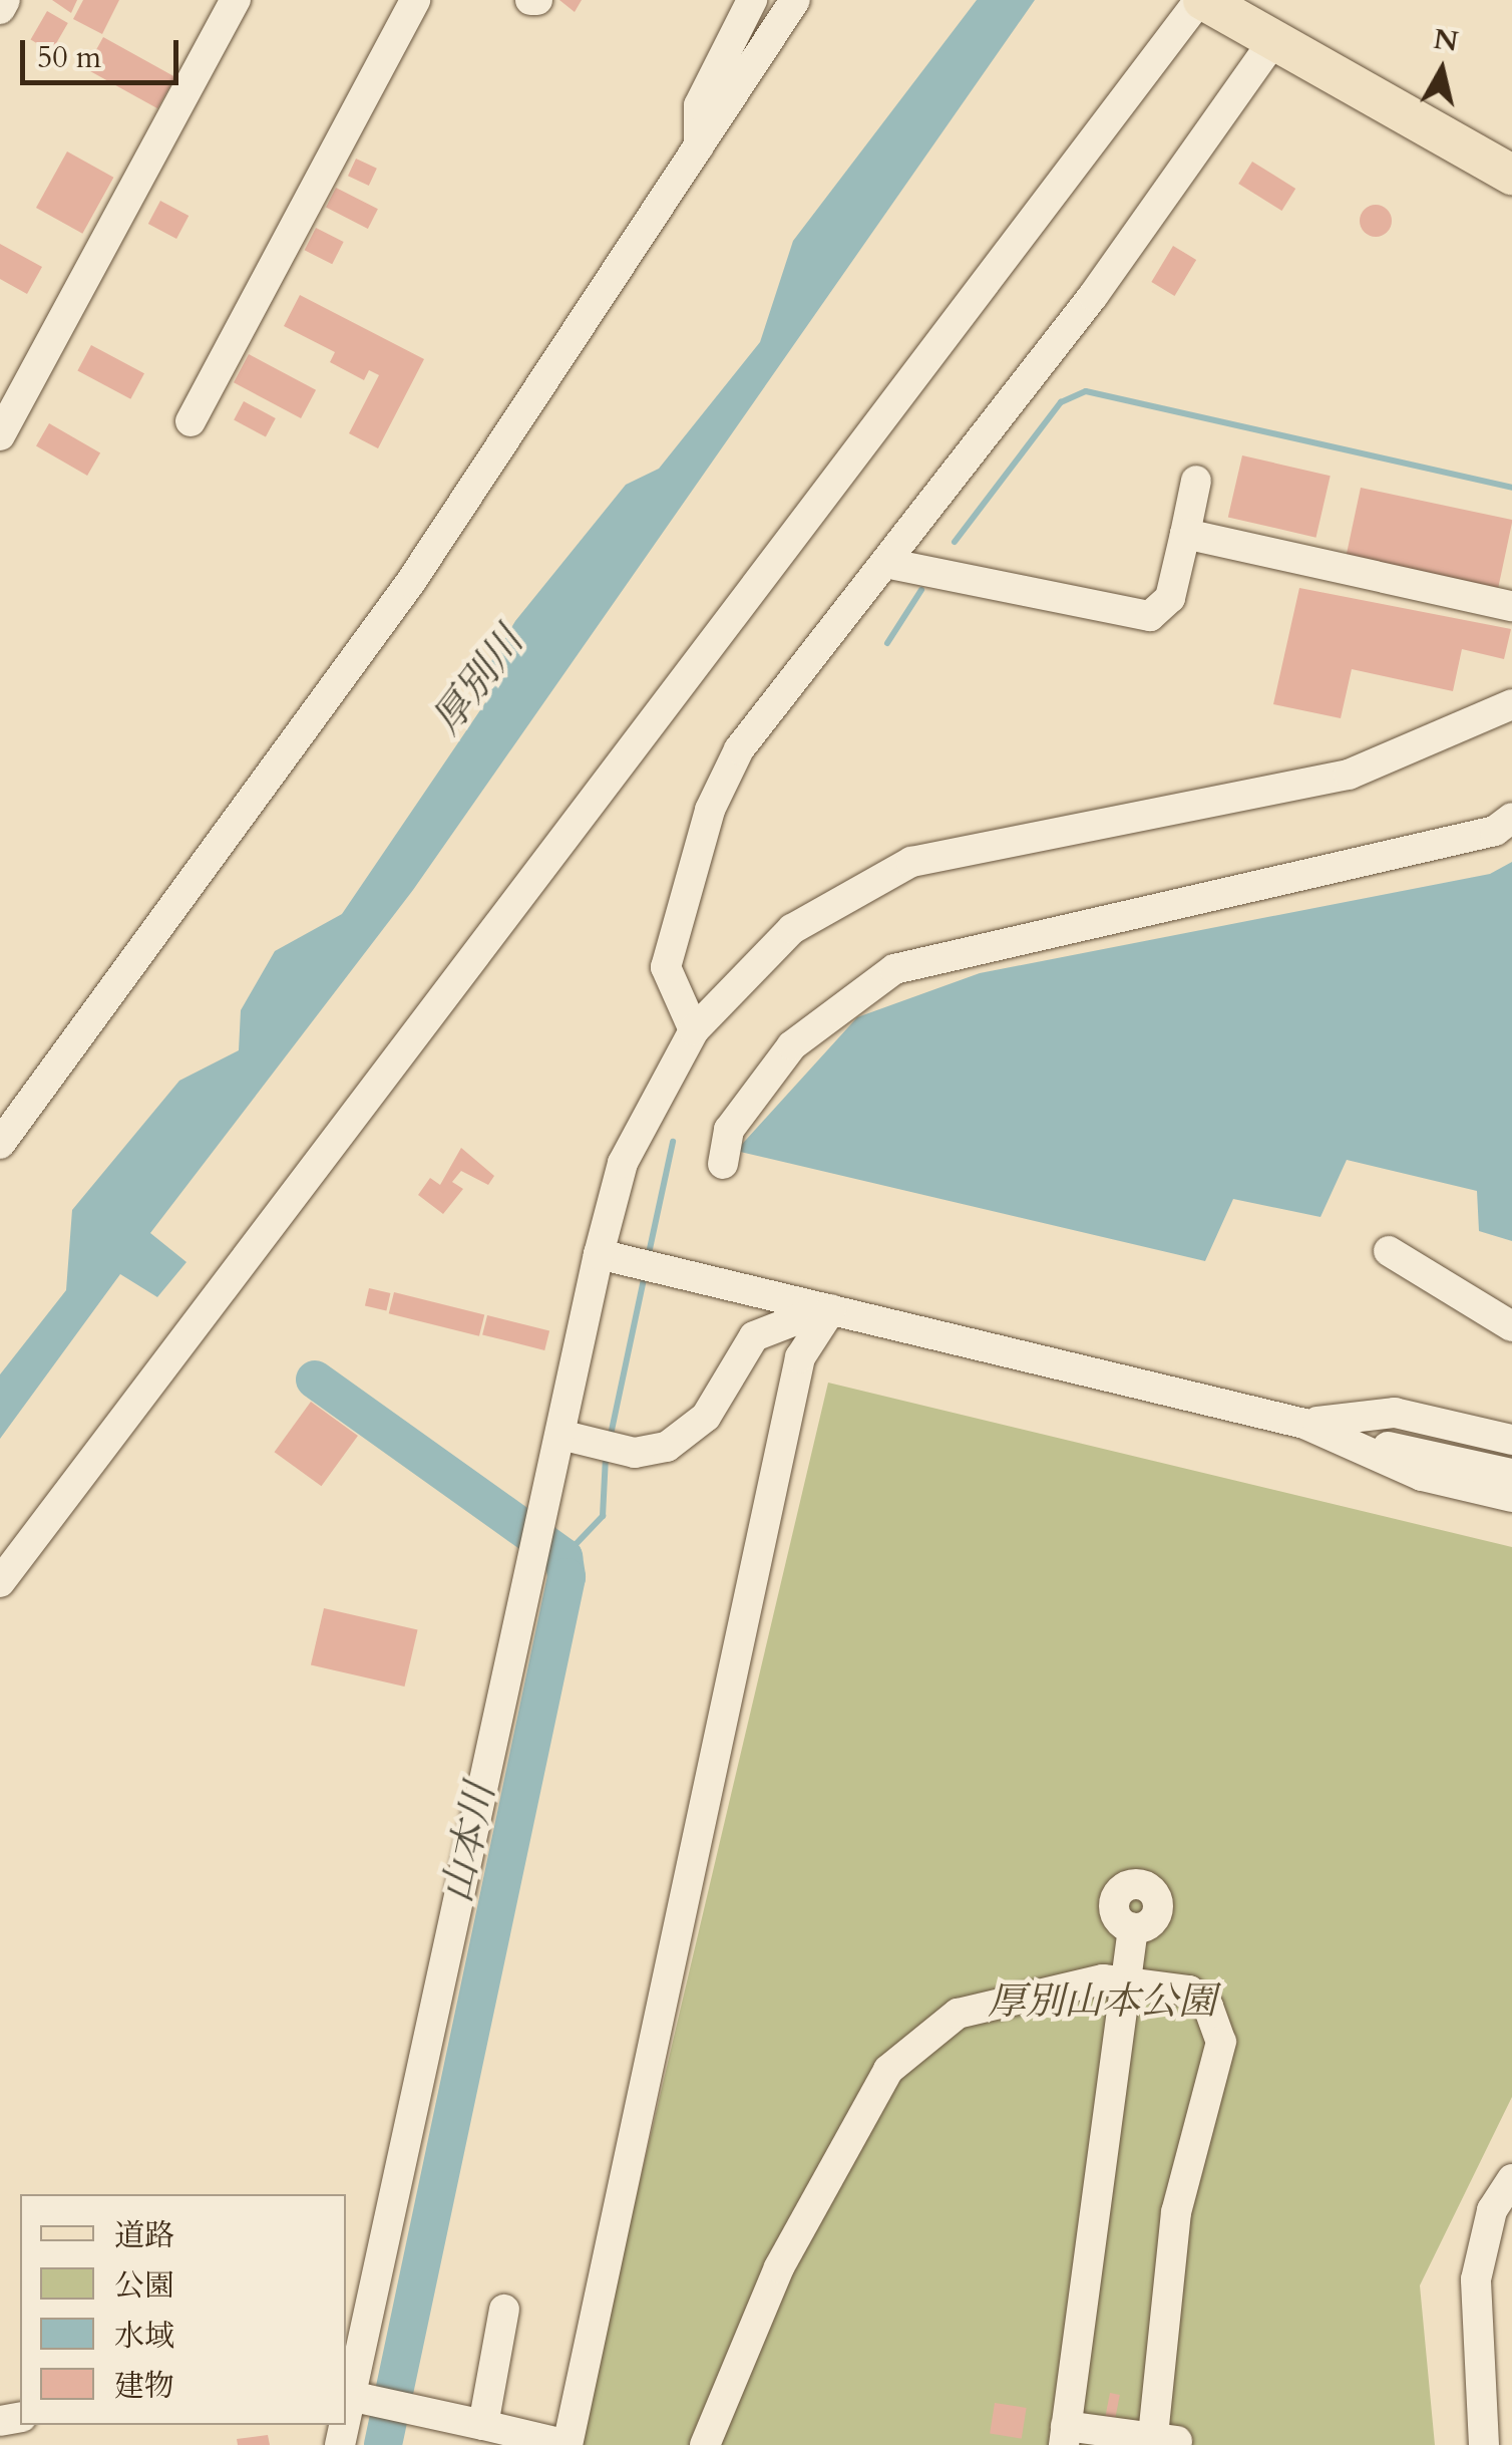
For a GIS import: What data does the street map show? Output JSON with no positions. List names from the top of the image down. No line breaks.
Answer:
{"water":["厚別川","山本川"],"parks":["厚別山本公園"],"legend":["道路","公園","水域","建物"],"scale_bar":"50 m","north":"top"}
